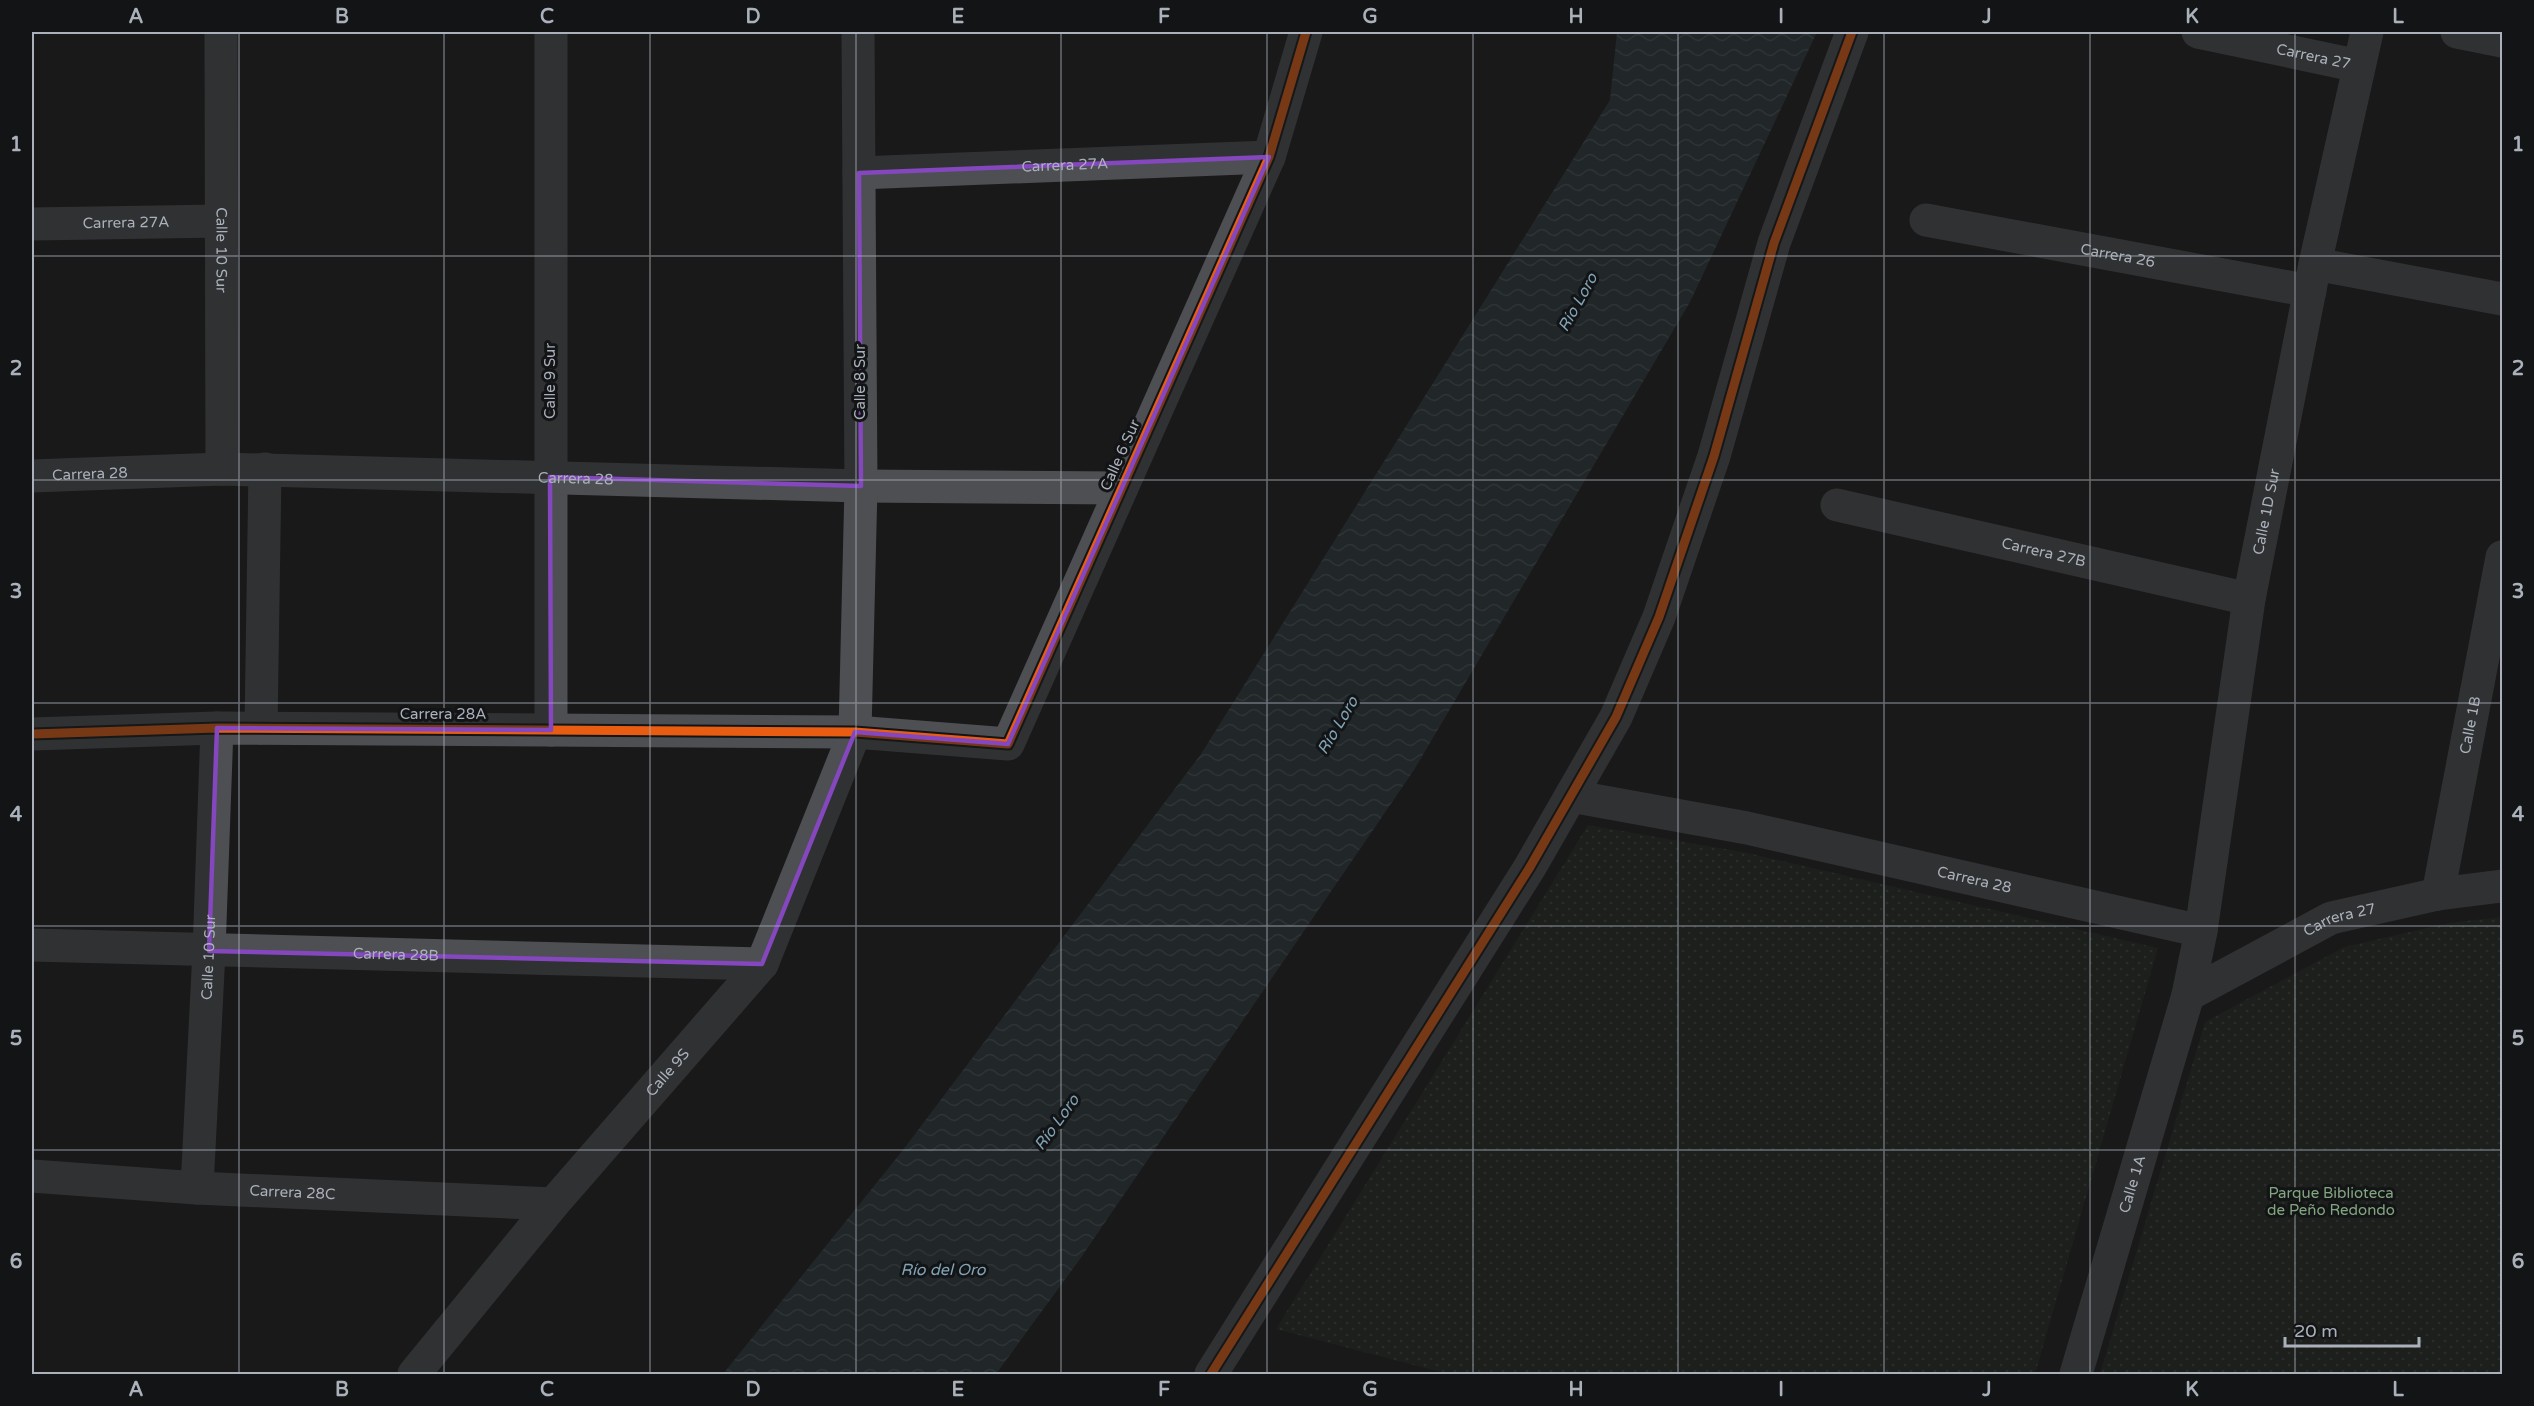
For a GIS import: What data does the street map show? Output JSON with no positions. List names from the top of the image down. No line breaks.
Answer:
{"streets":{"street":["Carrera 27","Carrera 27A","Calle 10 Sur","Carrera 26","Calle 9 Sur","Calle 8 Sur","Calle 6 Sur","Carrera 28","Calle 1D Sur","Carrera 27B","Carrera 28A","Calle 1B","Carrera 28B","Calle 9S","Calle 1A","Carrera 28C"]},"crossings":[["Carrera 27","Calle 1D Sur"],["Carrera 27","Calle 1B"],["Carrera 27","Calle 1A"],["Carrera 27A","Calle 10 Sur"],["Carrera 27A","Calle 8 Sur"],["Carrera 27A","Calle 6 Sur"],["Calle 10 Sur","Carrera 28"],["Calle 10 Sur","Carrera 28A"],["Calle 10 Sur","Carrera 28B"],["Calle 10 Sur","Carrera 28C"],["Carrera 26","Calle 1D Sur"],["Calle 9 Sur","Carrera 28"],["Calle 9 Sur","Carrera 28A"],["Calle 8 Sur","Calle 6 Sur"],["Calle 8 Sur","Carrera 28"],["Calle 8 Sur","Carrera 28A"],["Calle 8 Sur","Calle 9S"],["Calle 6 Sur","Carrera 28"],["Calle 6 Sur","Carrera 28A"],["Calle 6 Sur","Calle 9S"],["Carrera 28","Calle 1D Sur"],["Calle 1D Sur","Carrera 27B"],["Calle 1D Sur","Calle 1A"],["Carrera 28A","Calle 9S"],["Carrera 28B","Calle 9S"],["Calle 9S","Carrera 28C"]],"water":["Río Loro","Río del Oro"],"parks":["Parque Biblioteca de Peño Redondo"],"scale_bar":"20 m","grid":{"columns":["A","B","C","D","E","F","G","H","I","J","K","L"],"rows":["1","2","3","4","5","6"]}}
